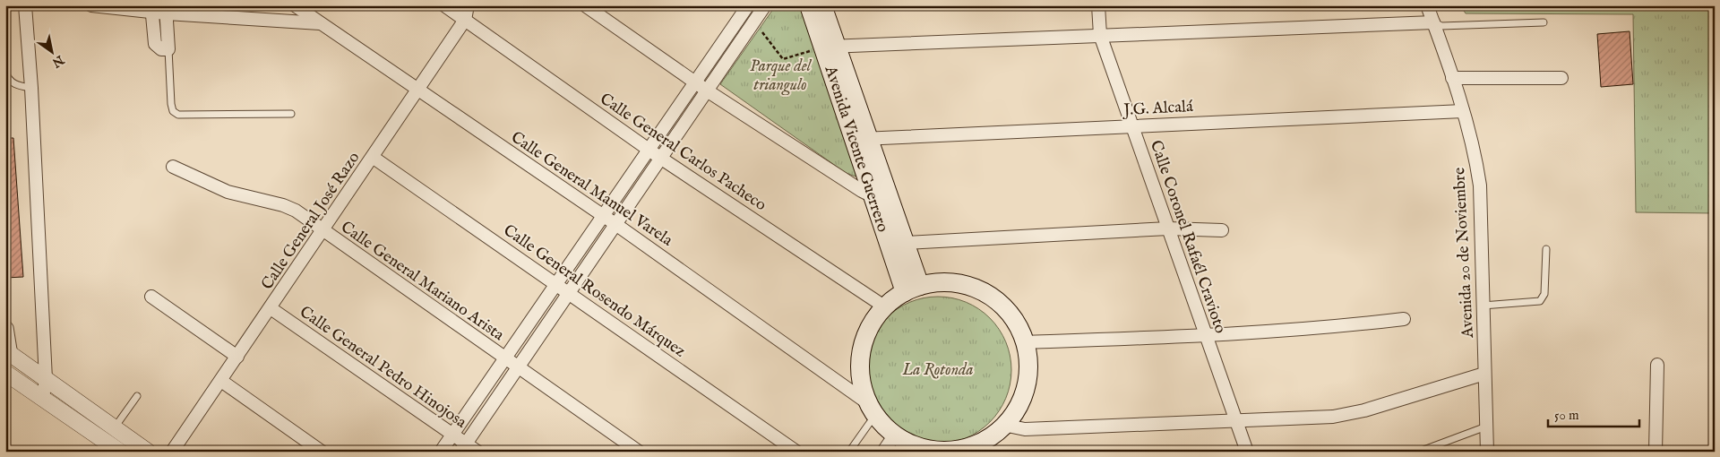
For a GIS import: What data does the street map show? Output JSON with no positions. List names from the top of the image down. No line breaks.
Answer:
{"streets":{"main road":["Avenida Vicente Guerrero"],"street":["J.G. Alcalá","Calle General Carlos Pacheco","Calle General Manuel Varela","Calle General José Razo","Calle Coronel Rafaél Cravioto","Avenida 20 de Noviembre","Calle General Mariano Arista","Calle General Rosendo Márquez","Calle General Pedro Hinojosa"]},"crossings":[["J.G. Alcalá","Avenida Vicente Guerrero"],["J.G. Alcalá","Calle Coronel Rafaél Cravioto"],["J.G. Alcalá","Avenida 20 de Noviembre"],["Calle General Carlos Pacheco","Calle General José Razo"],["Calle General Manuel Varela","Calle General José Razo"],["Calle General José Razo","Calle General Mariano Arista"],["Calle General José Razo","Calle General Rosendo Márquez"],["Calle General José Razo","Calle General Pedro Hinojosa"]],"parks":["Parque del triangulo","La Rotonda"],"scale_bar":"50 m","north":"bottom right"}
